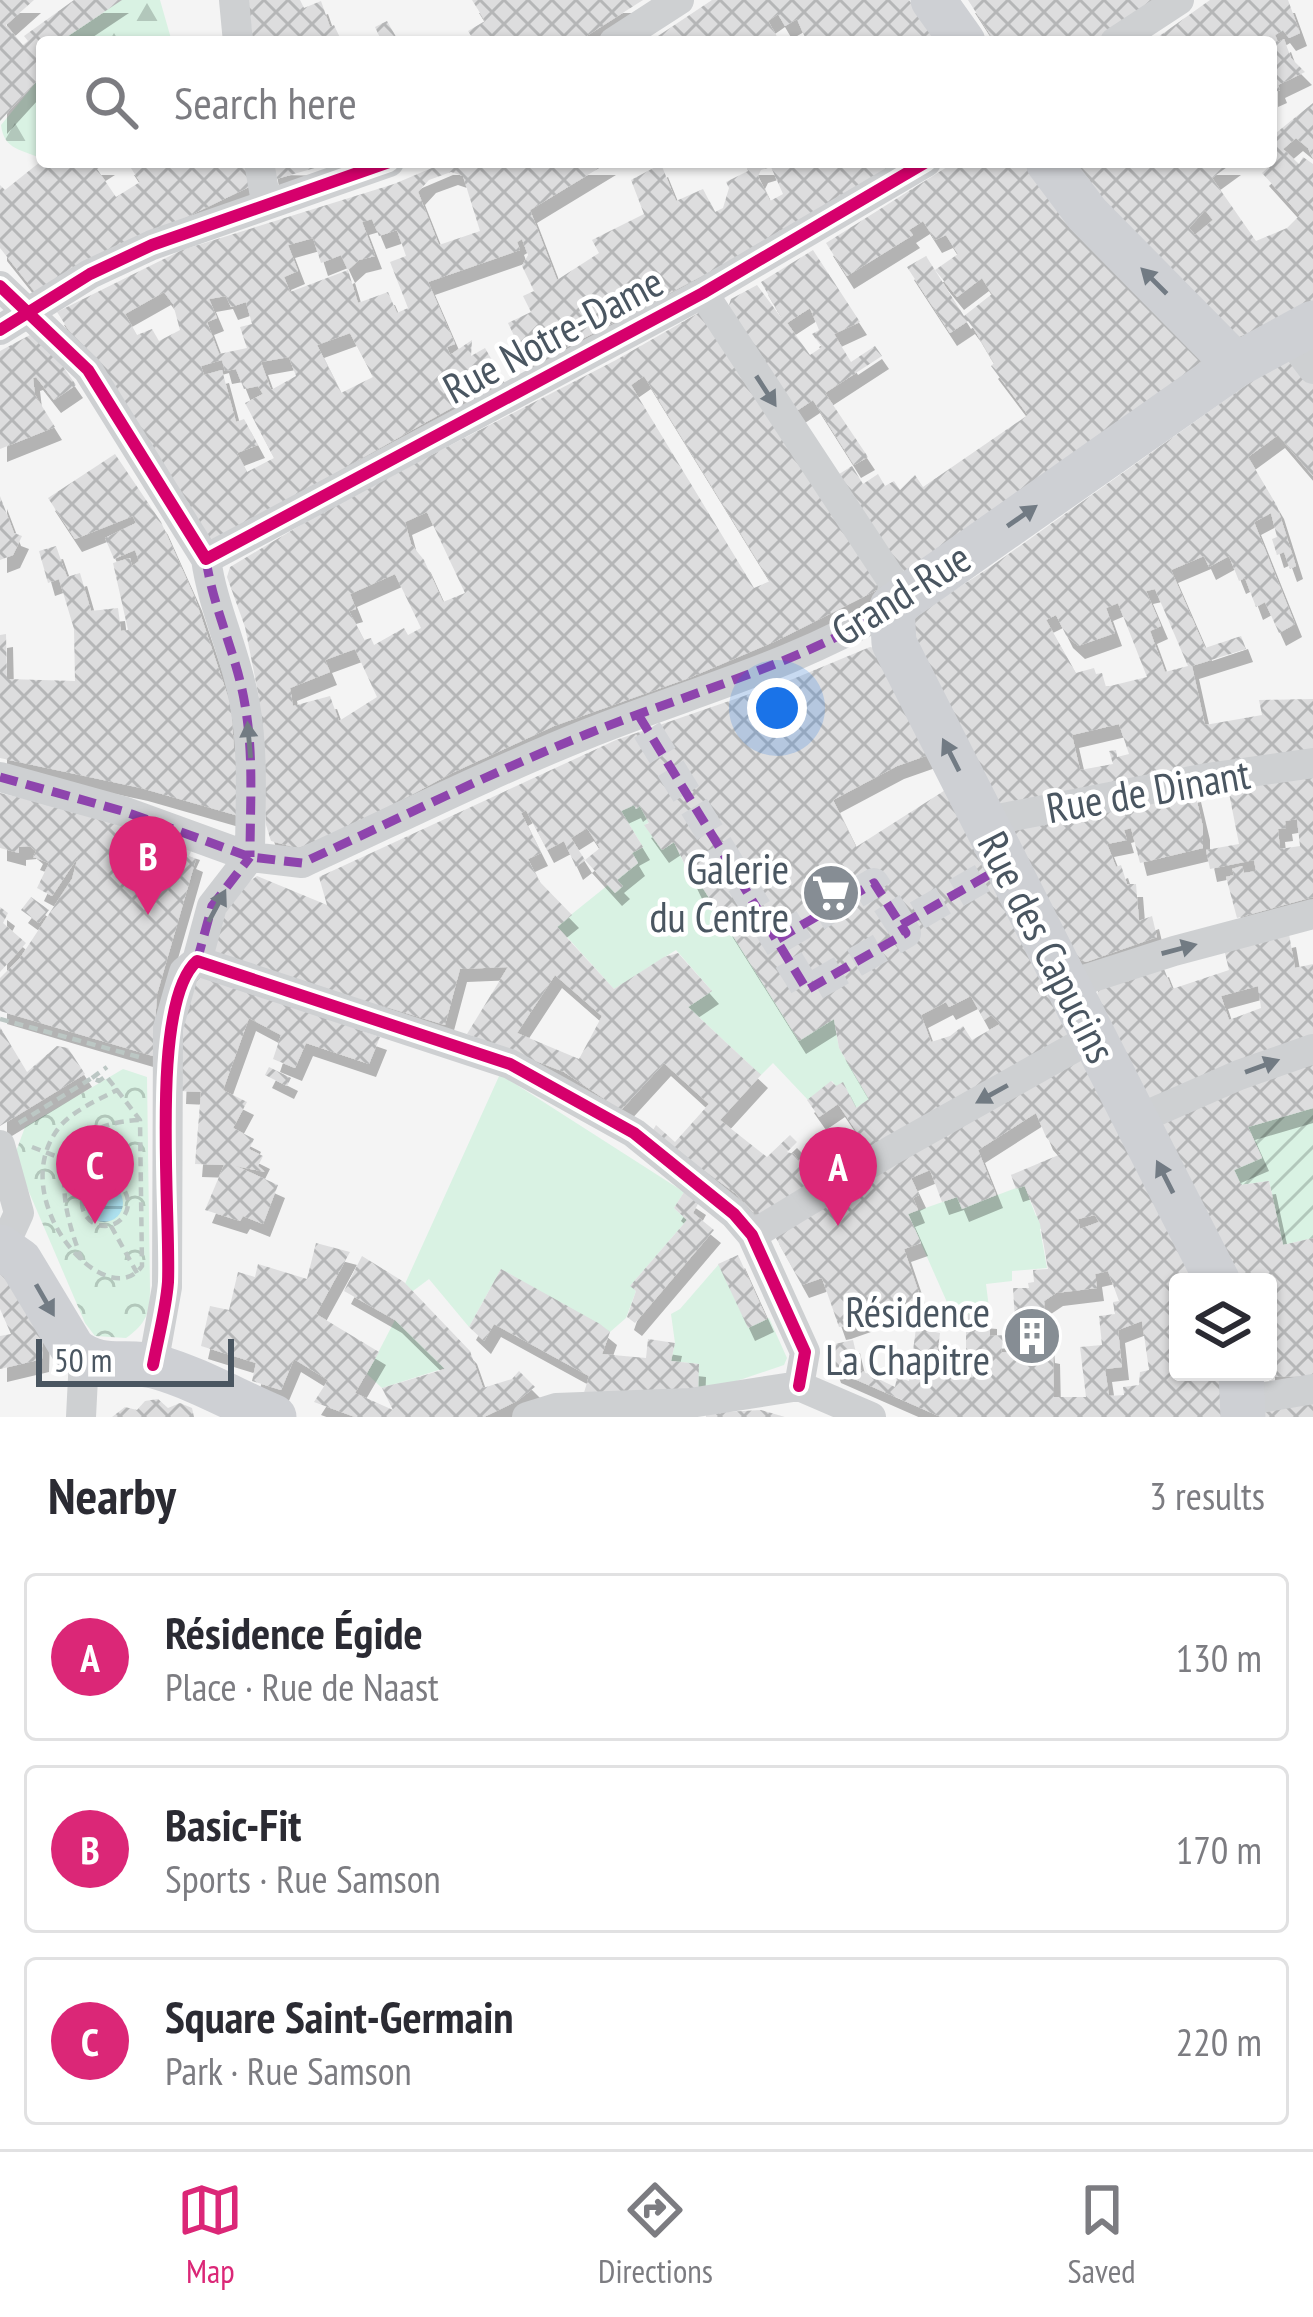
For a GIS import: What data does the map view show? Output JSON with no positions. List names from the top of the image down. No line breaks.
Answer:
{"streets":{"street":["Rue Notre-Dame","Grand-Rue","Rue de Dinant","Rue des Capucins"]},"crossings":[["Grand-Rue","Rue des Capucins"],["Rue de Dinant","Rue des Capucins"]],"one_way":["Rue des Capucins"],"places":{"supermarket":["Galerie du Centre"],"building":["Résidence La Chapitre"]},"scale_bar":"50 m","page":{"search":"Search here","pins":["B","C","A"],"scale":"50 m","heading":["Nearby","3 results"],"list":[{"mark":"A","name":"Résidence Égide","note":"Place · Rue de Naast","value":"130 m"},{"mark":"B","name":"Basic-Fit","note":"Sports · Rue Samson","value":"170 m"},{"mark":"C","name":"Square Saint-Germain","note":"Park · Rue Samson","value":"220 m"}],"nav":["Map","Directions","Saved"]}}
